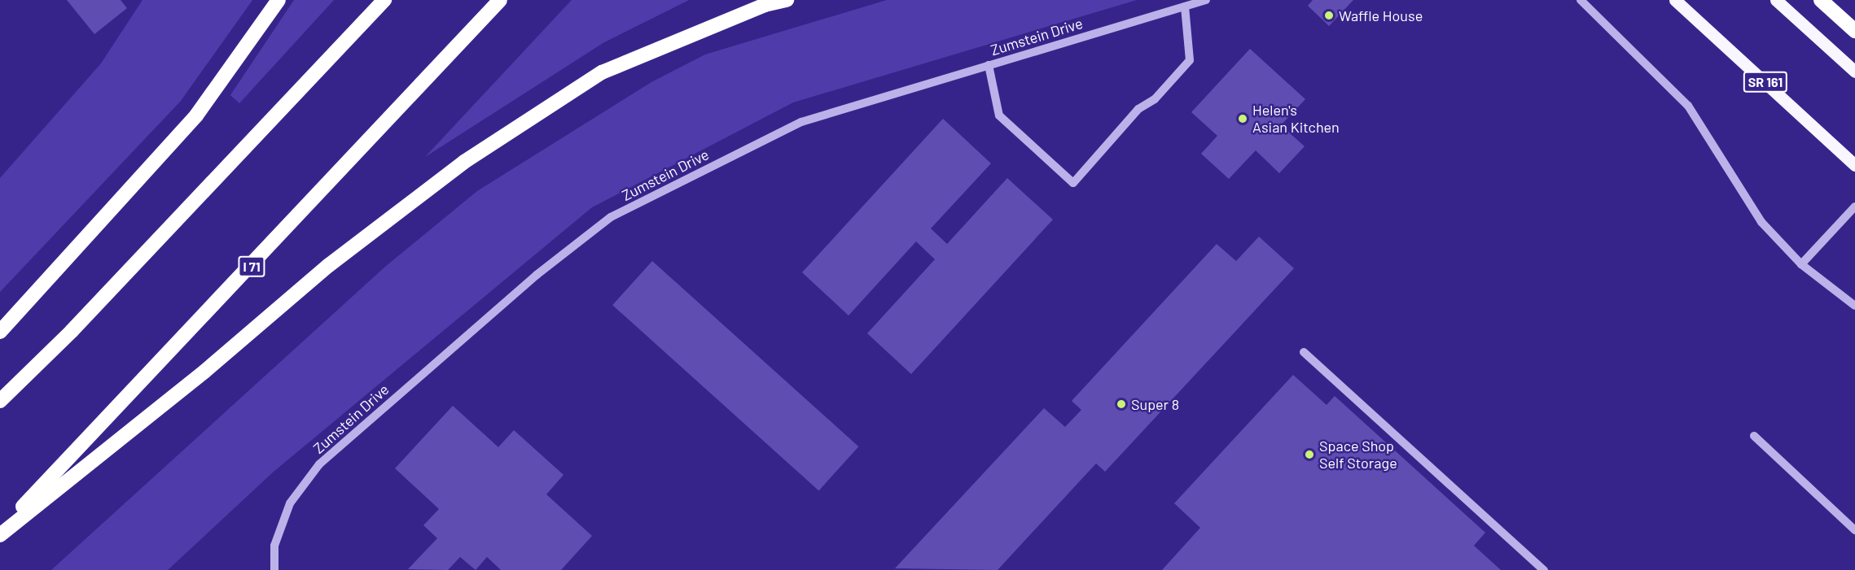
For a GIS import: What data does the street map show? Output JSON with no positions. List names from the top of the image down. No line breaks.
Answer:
{"streets":{"highway":["I 71"],"main road":["SR 161"],"street":["Zumstein Drive"]},"places":["Waffle House","Helen's Asian Kitchen","Super 8","Space Shop Self Storage"]}
